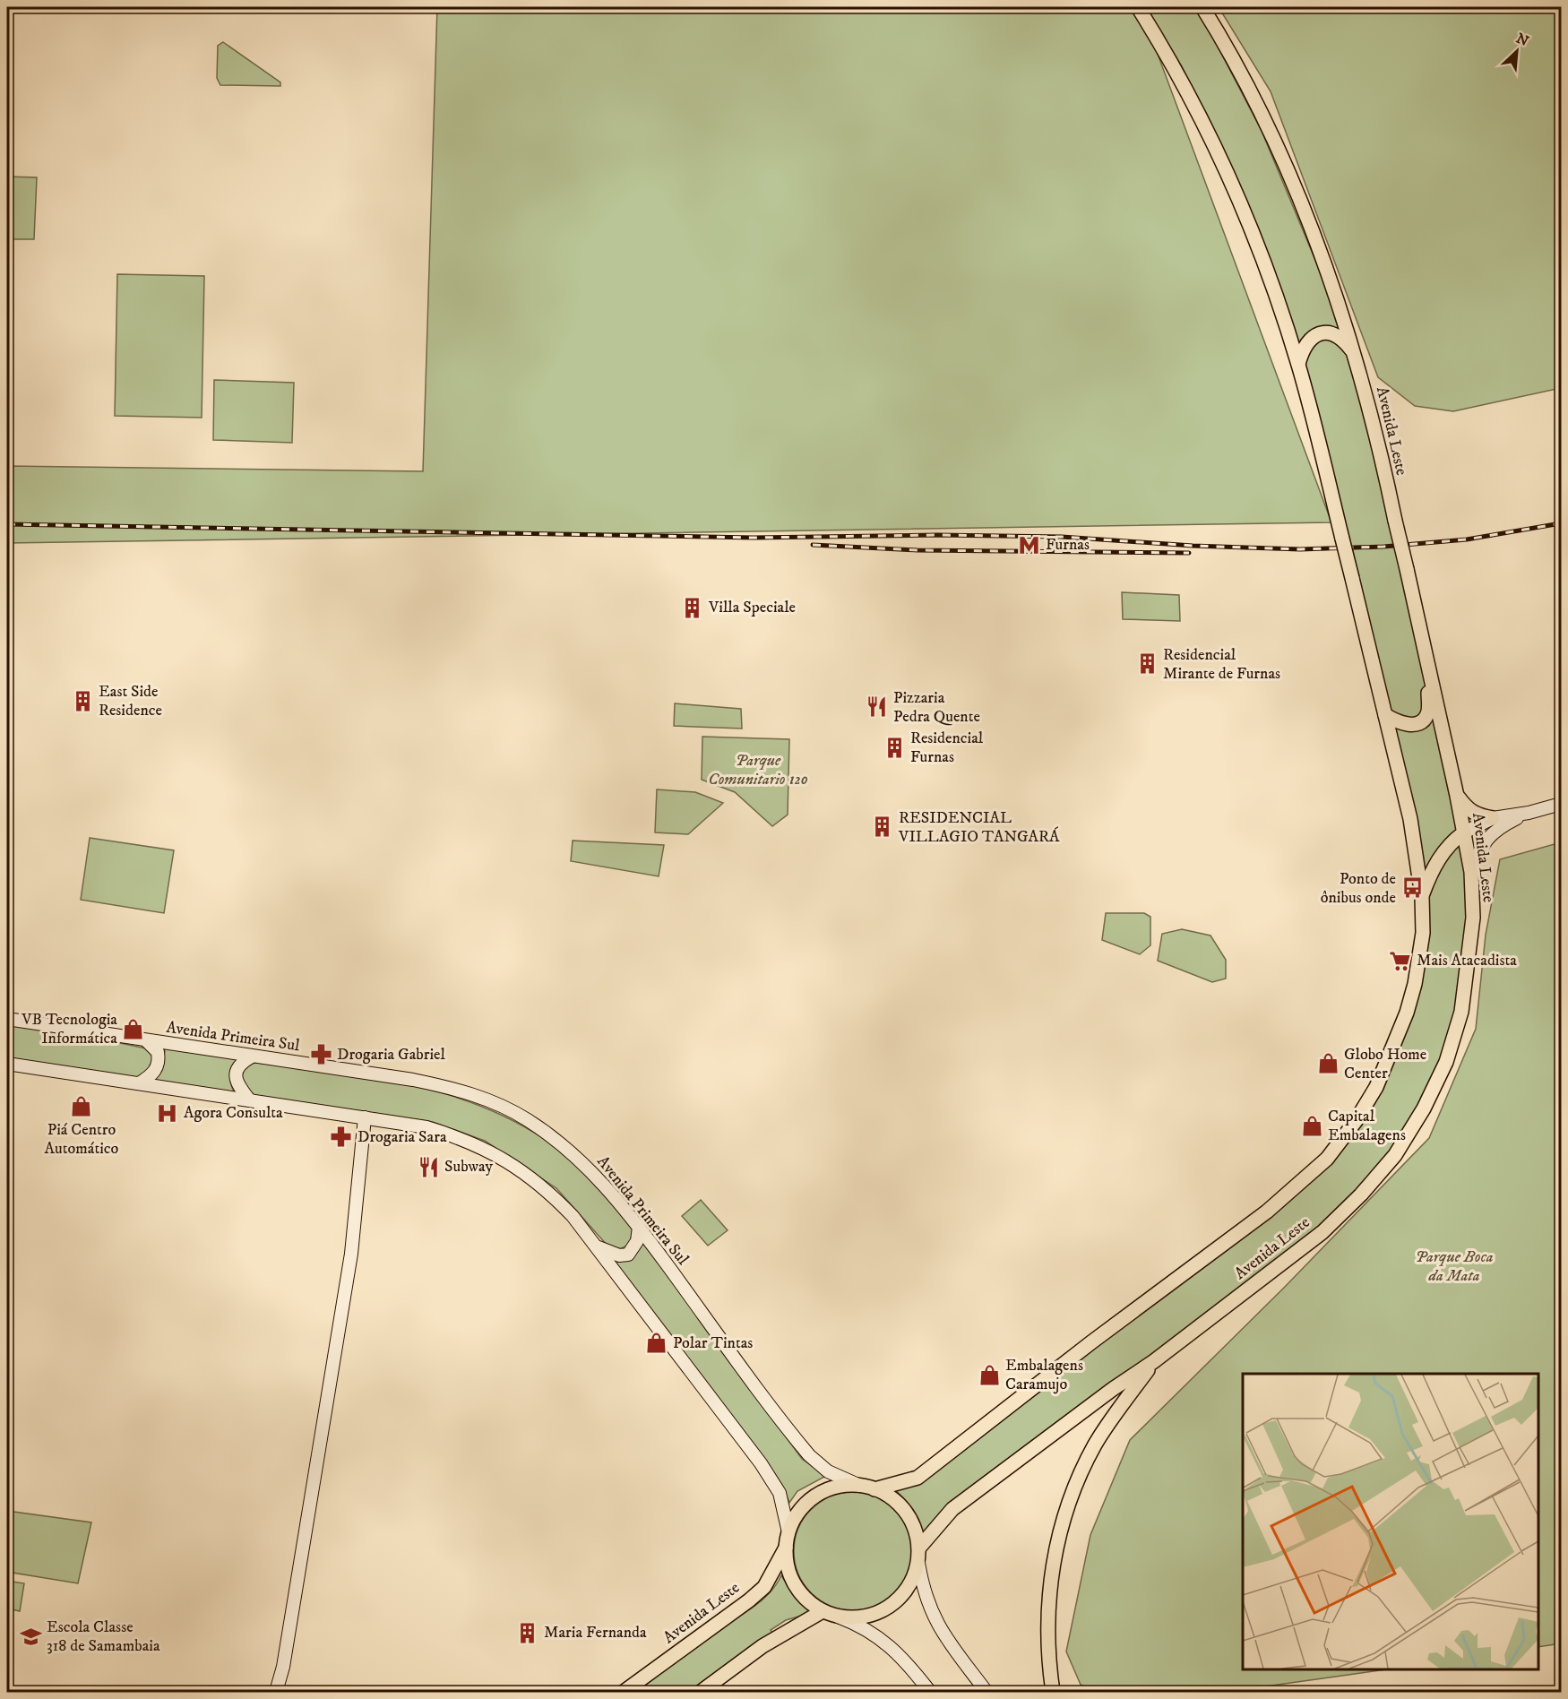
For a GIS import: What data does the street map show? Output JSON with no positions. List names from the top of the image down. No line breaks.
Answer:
{"streets":{"main road":["Avenida Leste","Avenida Primeira Sul"]},"crossings":[["Avenida Leste","Avenida Primeira Sul"]],"parks":["Parque Comunitario 120","Parque Boca da Mata"],"places":{"metro station":["Furnas"],"building":["Villa Speciale","Residencial Mirante de Furnas","East Side Residence","Residencial Furnas","RESIDENCIAL VILLAGIO TANGARÁ","Maria Fernanda"],"restaurant":["Pizzaria Pedra Quente","Subway"],"bus stop":["Ponto de ônibus onde"],"supermarket":["Mais Atacadista"],"shop":["VB Tecnologia Informática","Globo Home Center","Piá Centro Automático","Capital Embalagens","Polar Tintas","Embalagens Caramujo"],"pharmacy":["Drogaria Gabriel","Drogaria Sara"],"hospital":["Agora Consulta"],"school or university":["Escola Classe 318 de Samambaia"]},"north":"top right"}
